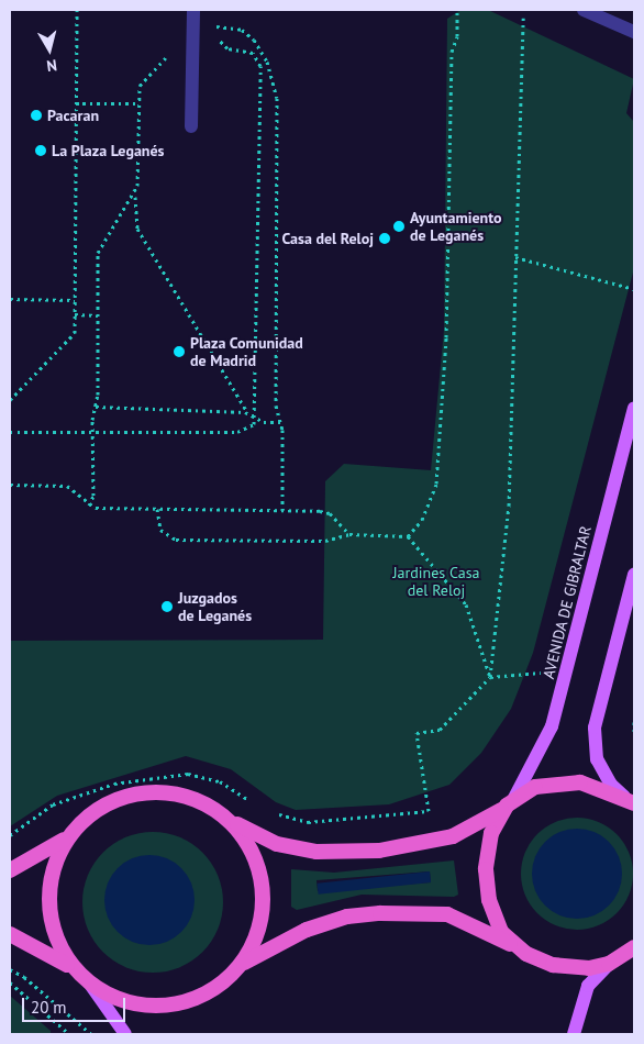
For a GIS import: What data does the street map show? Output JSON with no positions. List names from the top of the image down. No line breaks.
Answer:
{"streets":{"main road":["AVENIDA DE GIBRALTAR"]},"parks":["Jardines Casa del Reloj"],"places":["Pacaran","La Plaza Leganés","Ayuntamiento de Leganés","Casa del Reloj","Plaza Comunidad de Madrid","Juzgados de Leganés"],"scale_bar":"20 m","north":"bottom"}
